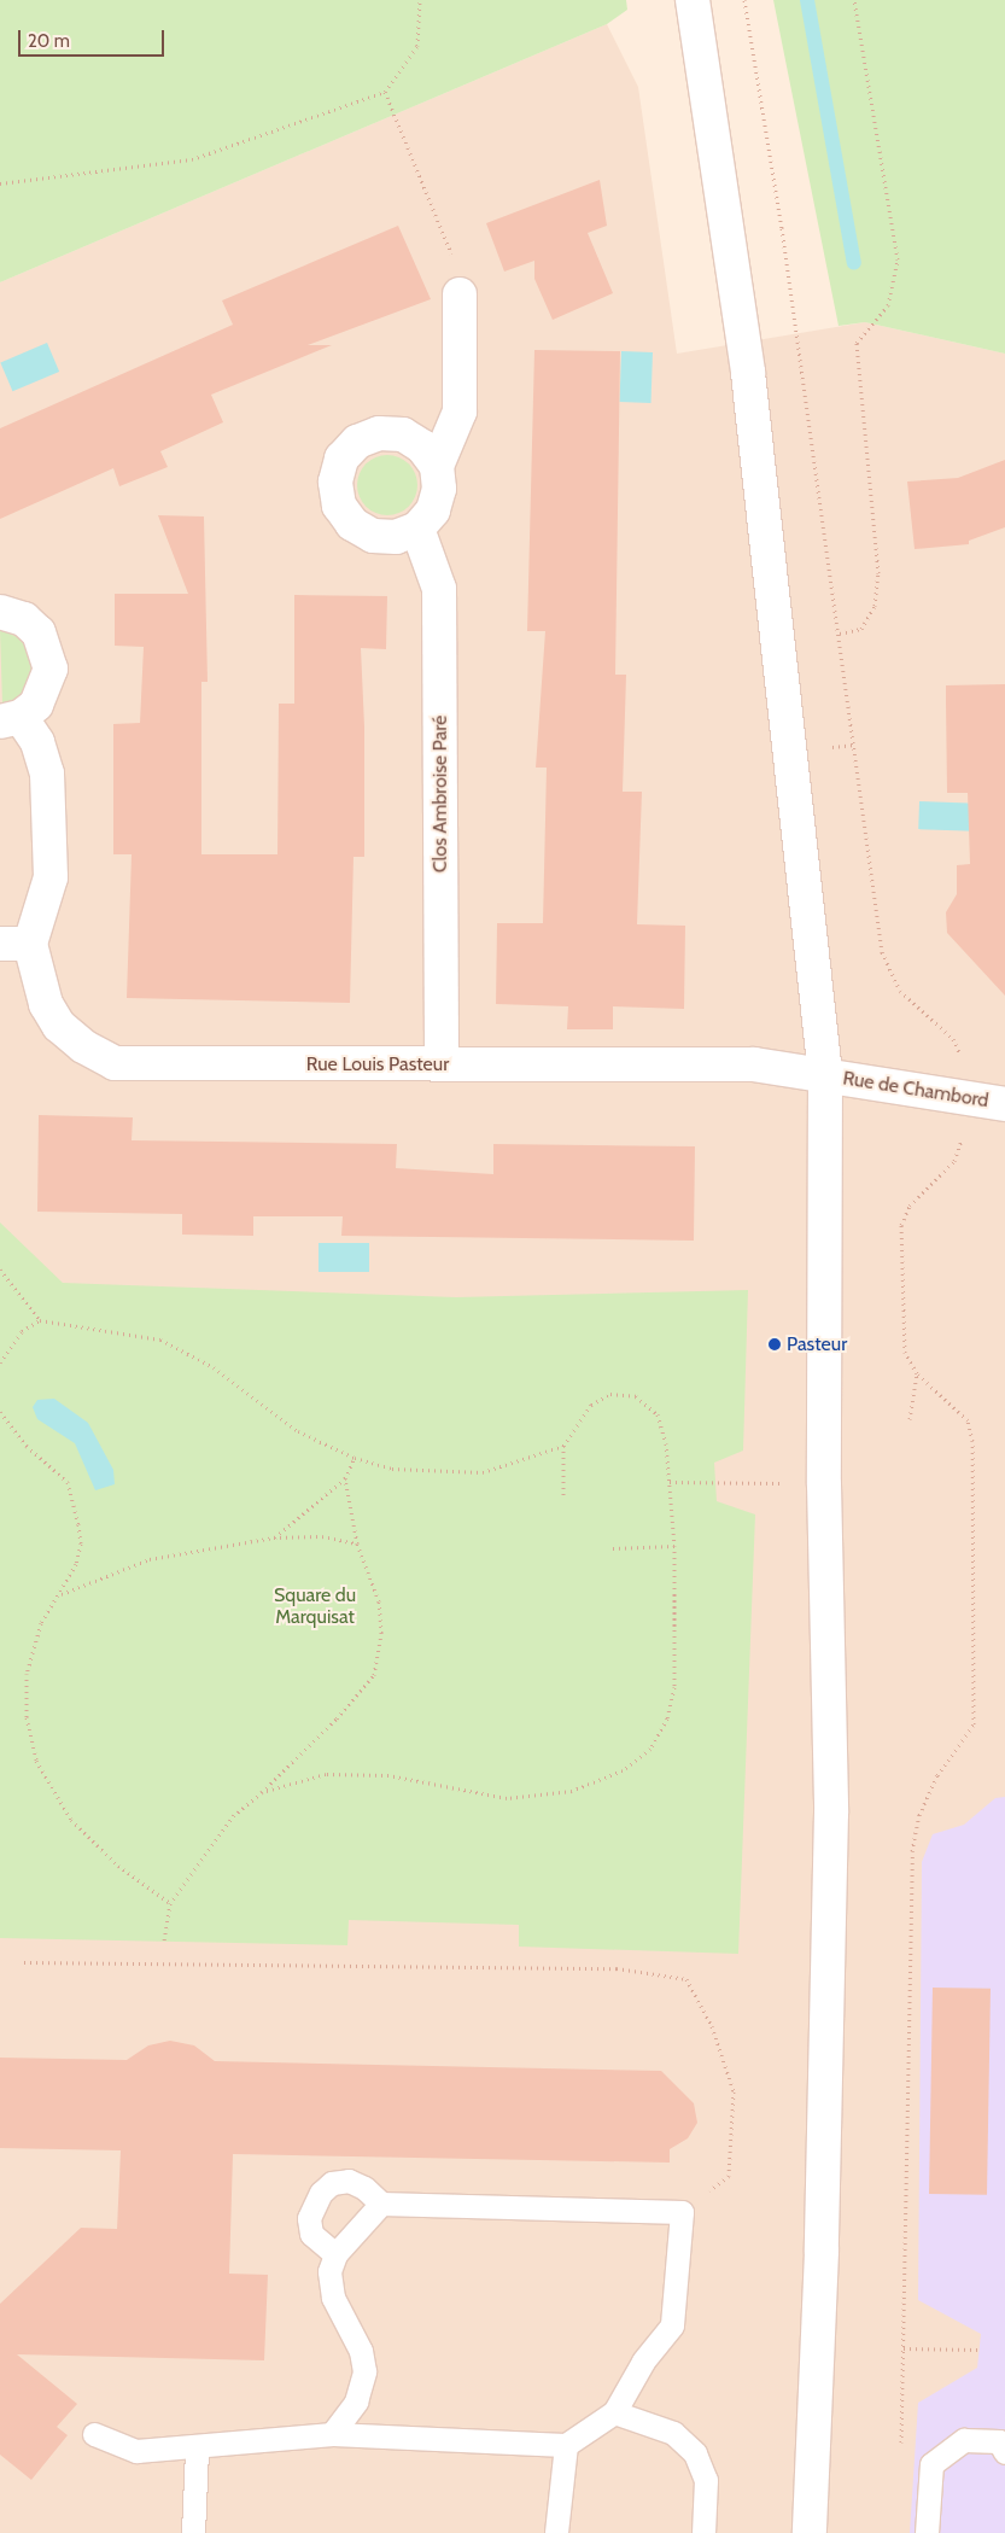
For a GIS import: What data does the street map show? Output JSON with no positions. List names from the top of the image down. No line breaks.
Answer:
{"streets":{"main road":["Clos Ambroise Paré","Rue Louis Pasteur","Rue de Chambord"]},"crossings":[["Clos Ambroise Paré","Rue Louis Pasteur"],["Rue Louis Pasteur","Rue de Chambord"]],"parks":["Square du Marquisat"],"places":["Pasteur"],"scale_bar":"20 m"}
